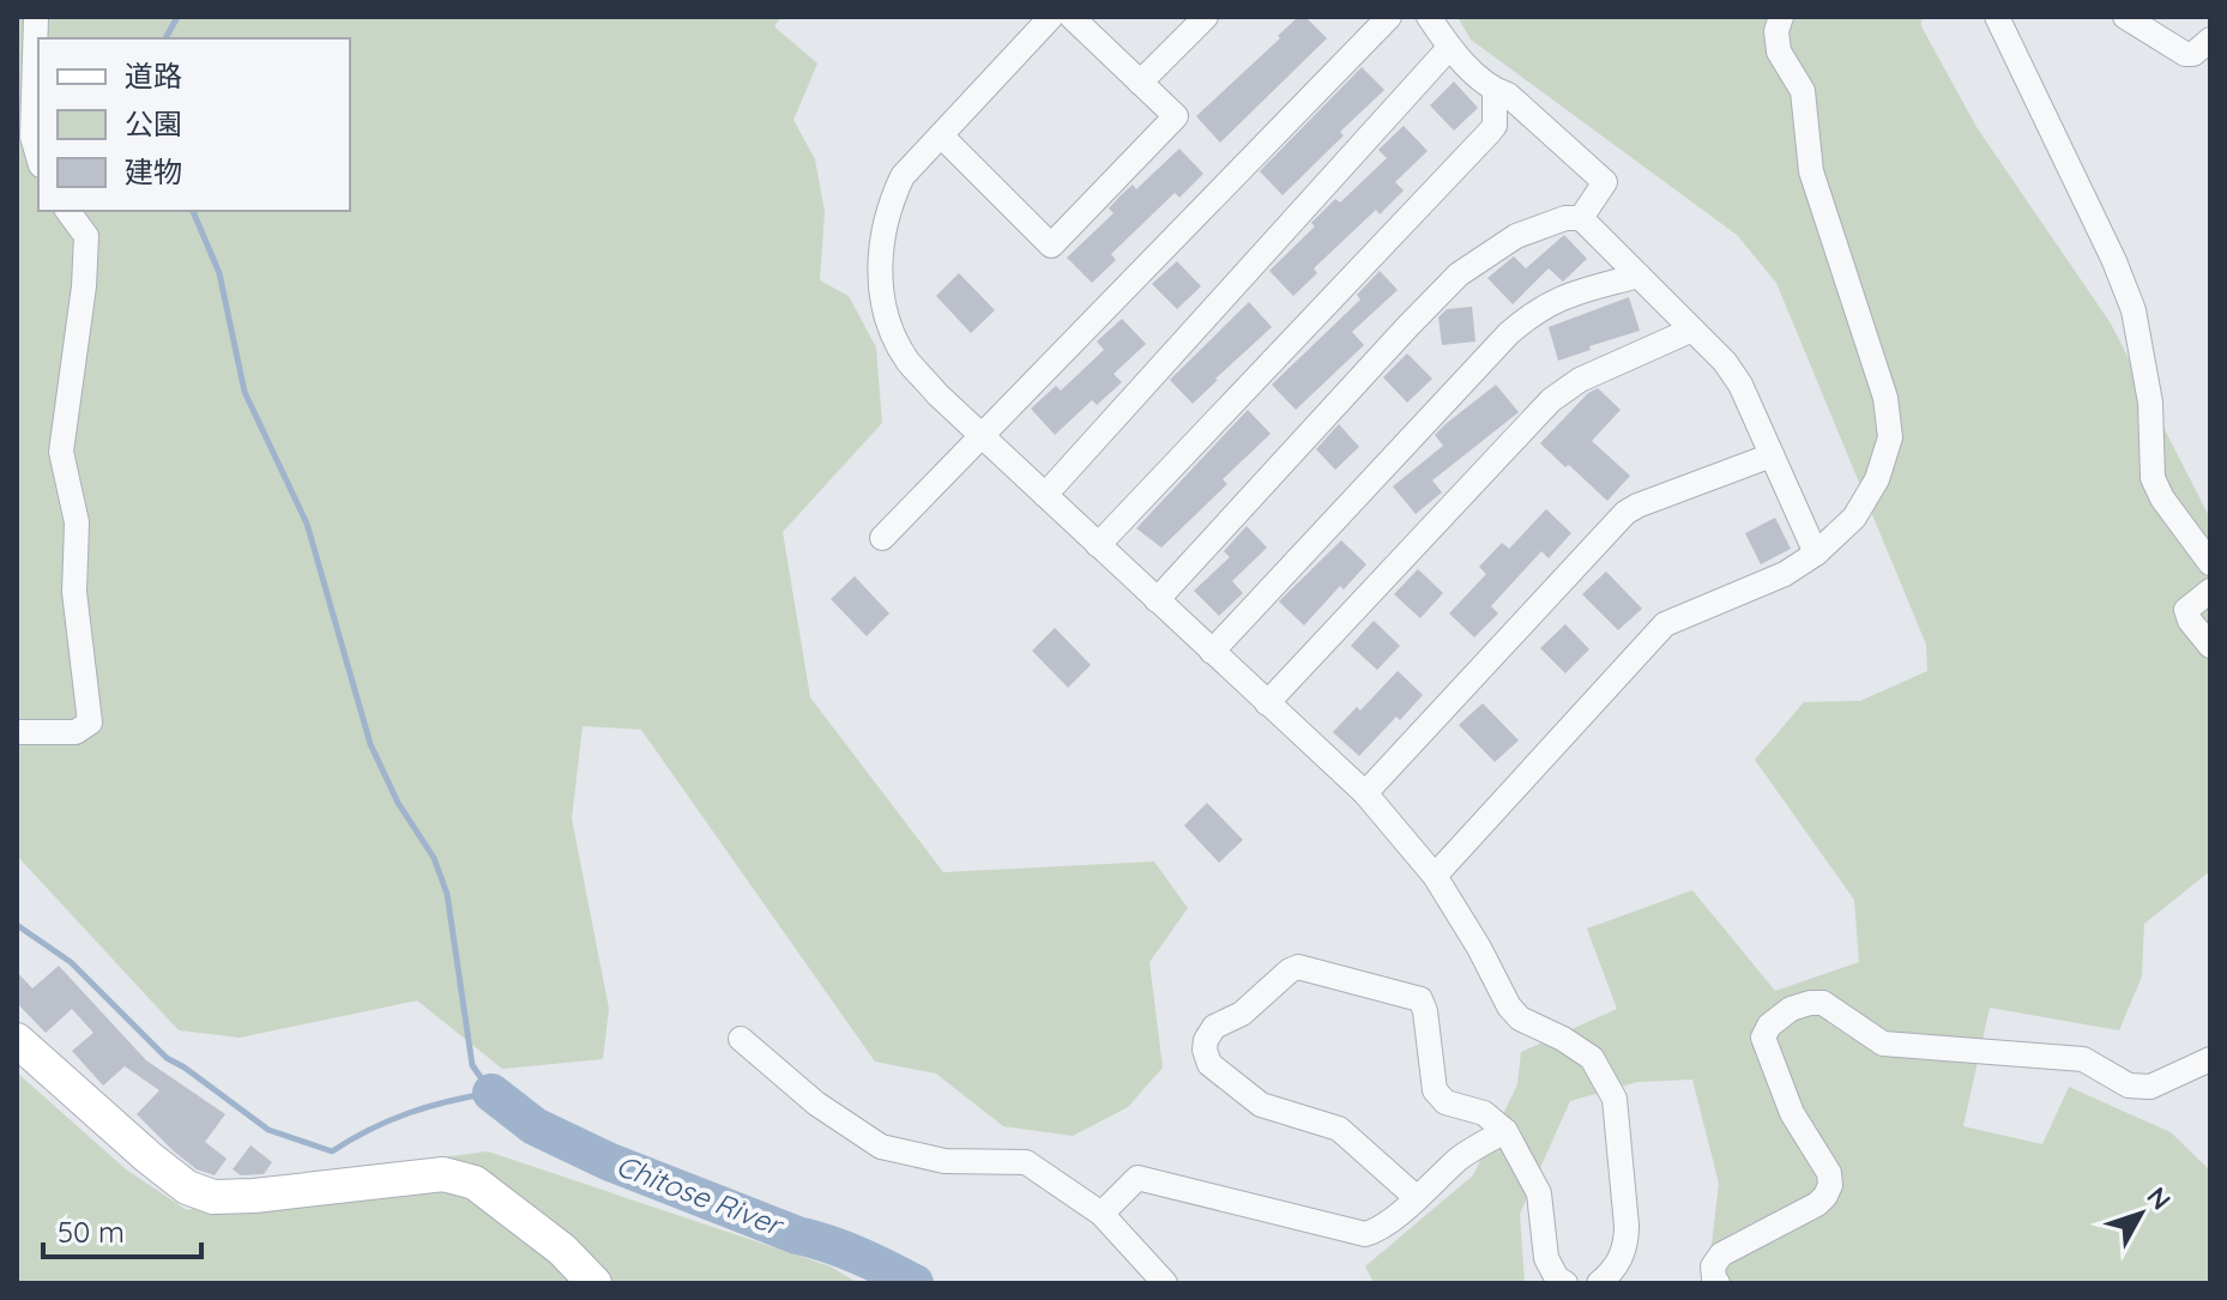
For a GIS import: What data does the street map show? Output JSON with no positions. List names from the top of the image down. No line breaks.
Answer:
{"water":["Chitose River"],"legend":["道路","公園","建物"],"scale_bar":"50 m","north":"top right"}
